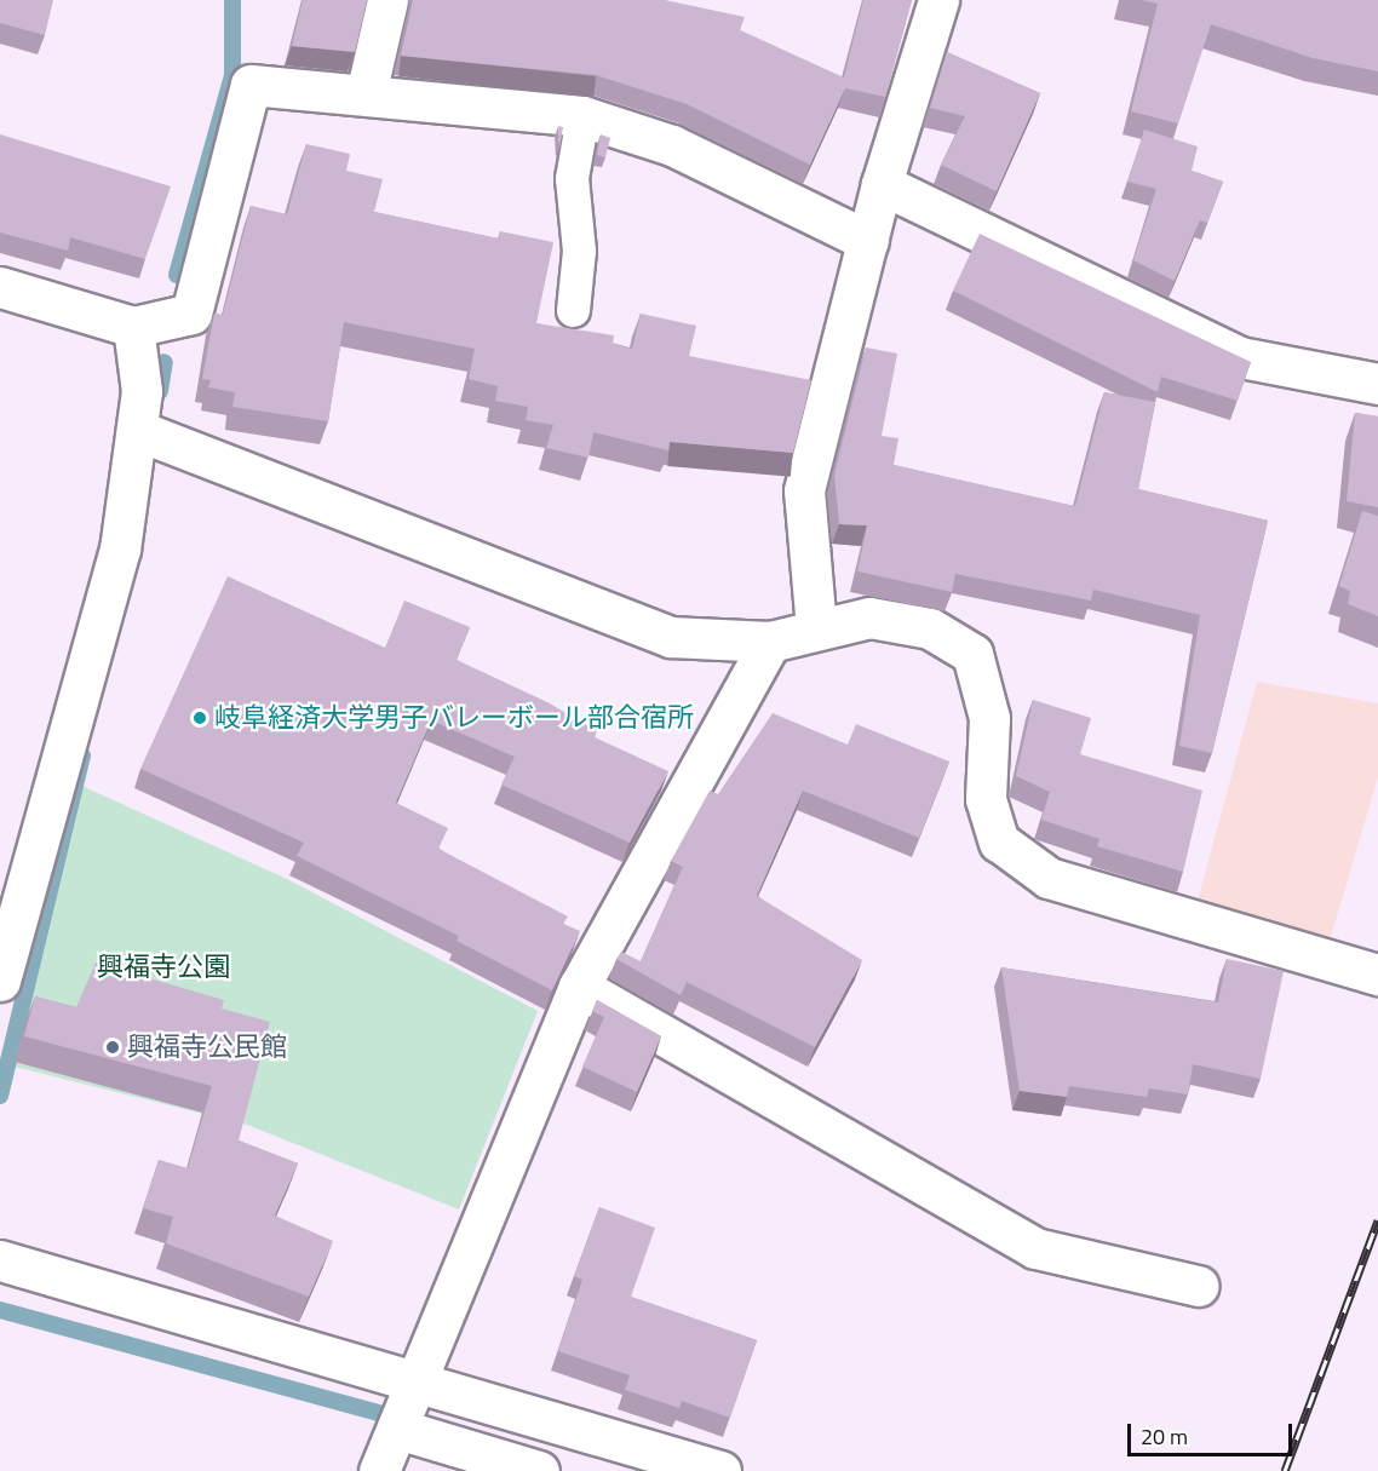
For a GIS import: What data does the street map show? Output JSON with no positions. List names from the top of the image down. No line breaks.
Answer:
{"parks":["興福寺公園"],"places":["岐阜経済大学男子バレーボール部合宿所","興福寺公民館"],"scale_bar":"20 m"}
